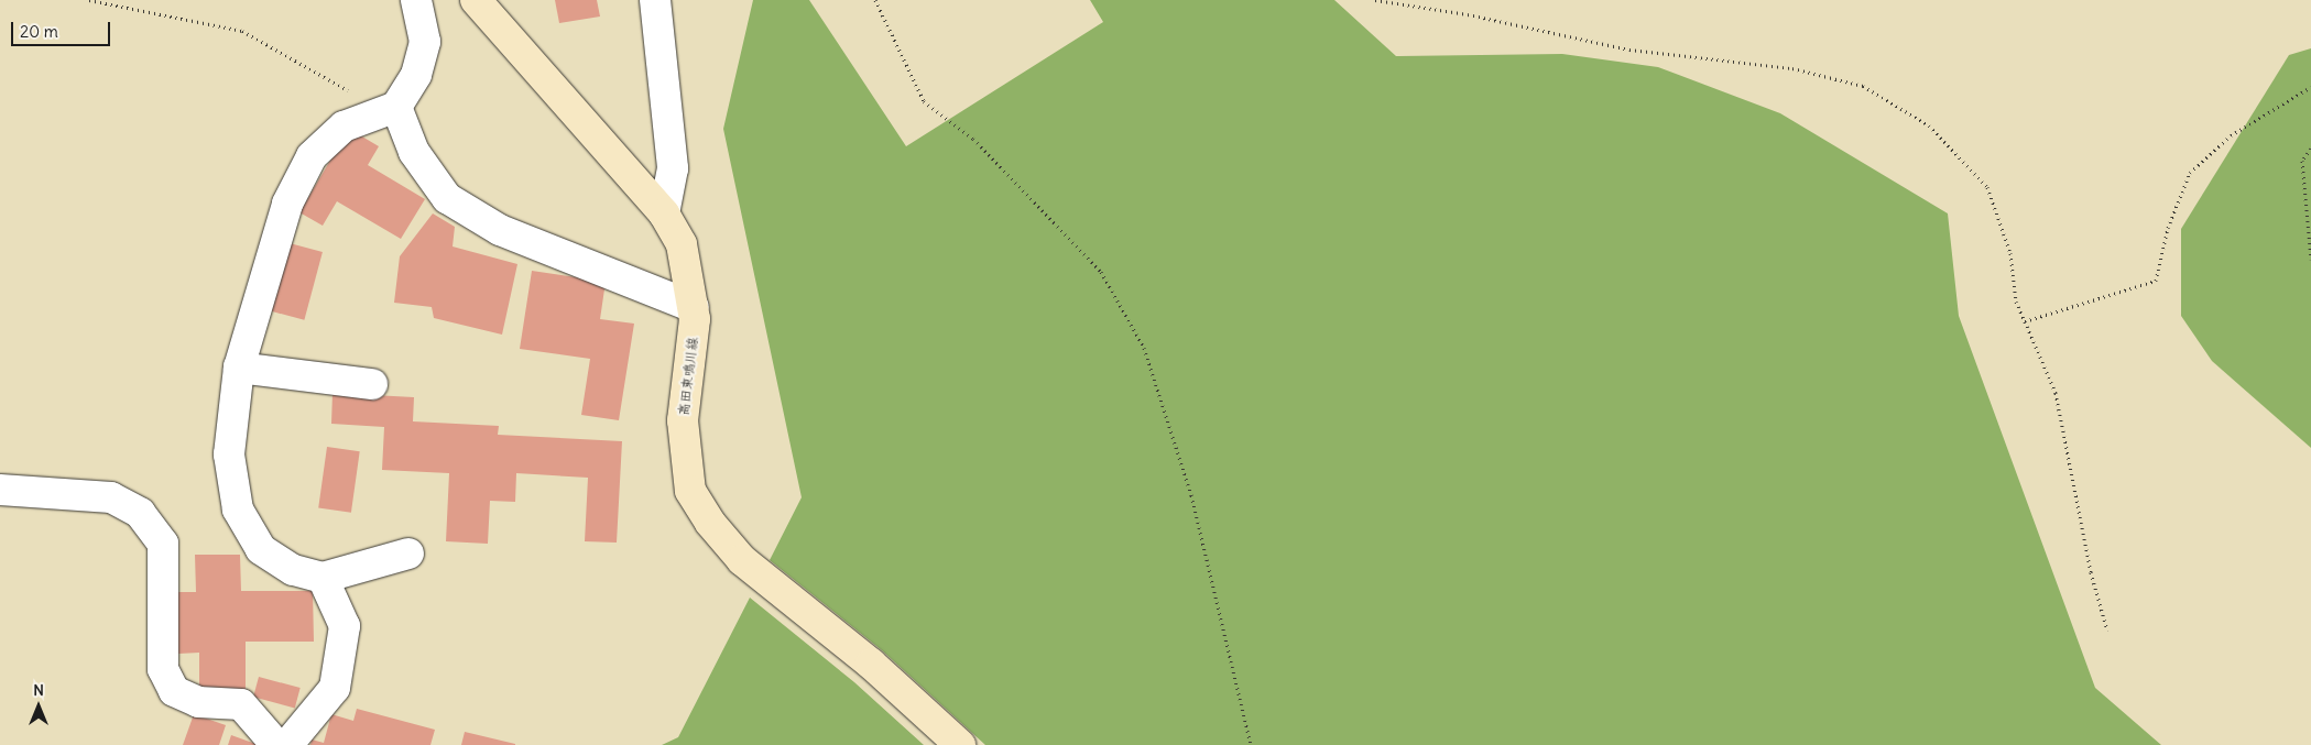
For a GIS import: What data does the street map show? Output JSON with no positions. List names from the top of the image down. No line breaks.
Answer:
{"streets":{"main road":["高田東鳴川線"]},"scale_bar":"20 m","north":"top"}
